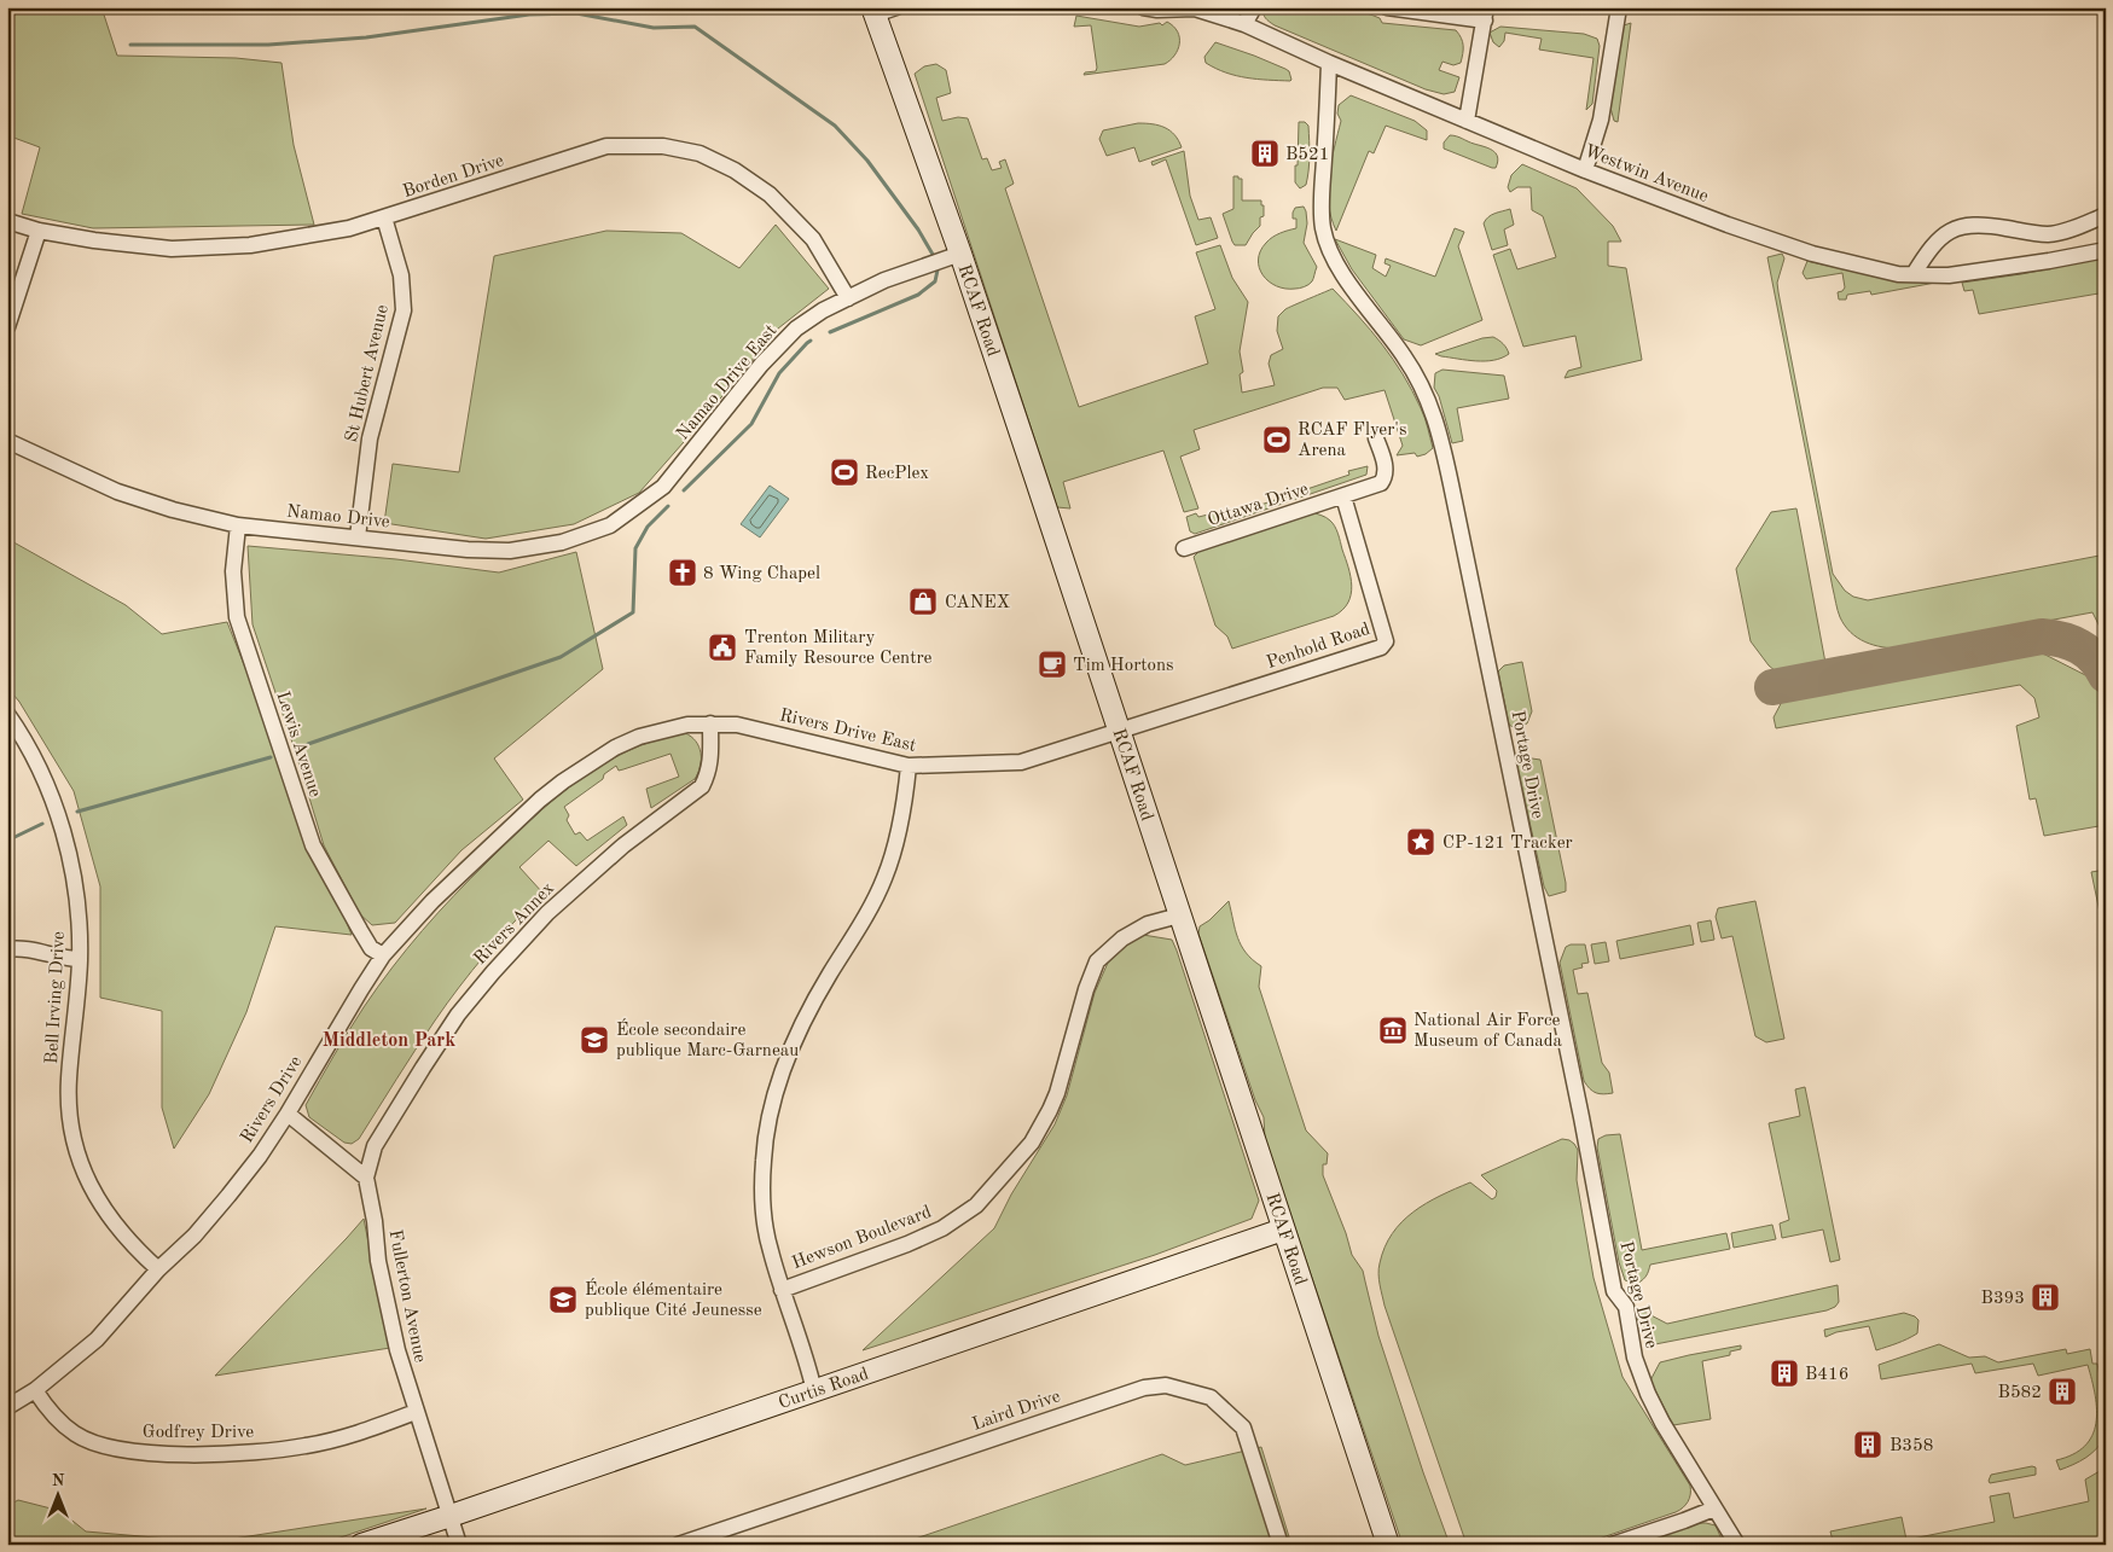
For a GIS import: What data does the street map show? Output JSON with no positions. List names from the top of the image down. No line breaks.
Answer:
{"streets":{"main road":["RCAF Road","Curtis Road"],"street":["Westwin Avenue","Borden Drive","St Hubert Avenue","Namao Drive East","Ottawa Drive","Namao Drive","Penhold Road","Rivers Drive East","Lewis Avenue","Portage Drive","Rivers Annex","Bell Irving Drive","Rivers Drive","Hewson Boulevard","Fullerton Avenue","Laird Drive","Godfrey Drive"]},"crossings":[["Westwin Avenue","Portage Drive"],["Borden Drive","St Hubert Avenue"],["Borden Drive","Namao Drive East"],["RCAF Road","Namao Drive East"],["RCAF Road","Penhold Road"],["RCAF Road","Rivers Drive East"],["RCAF Road","Hewson Boulevard"],["RCAF Road","Curtis Road"],["St Hubert Avenue","Namao Drive"],["Namao Drive East","Namao Drive"],["Ottawa Drive","Penhold Road"],["Namao Drive","Lewis Avenue"],["Penhold Road","Rivers Drive East"],["Rivers Drive East","Rivers Annex"],["Rivers Drive East","Rivers Drive"],["Lewis Avenue","Rivers Drive"],["Rivers Annex","Rivers Drive"],["Rivers Annex","Fullerton Avenue"],["Bell Irving Drive","Rivers Drive"],["Rivers Drive","Godfrey Drive"],["Fullerton Avenue","Curtis Road"],["Fullerton Avenue","Godfrey Drive"]],"districts":["Middleton Park"],"places":{"building":["B521","B393","B416","B582","B358"],"sports":["RCAF Flyer's Arena","RecPlex"],"church":["8 Wing Chapel"],"shop":["CANEX"],"public building":["Trenton Military Family Resource Centre"],"cafe":["Tim Hortons"],"place":["CP-121 Tracker"],"museum":["National Air Force Museum of Canada"],"school or university":["École secondaire publique Marc-Garneau","École élémentaire publique Cité Jeunesse"]},"north":"top"}
